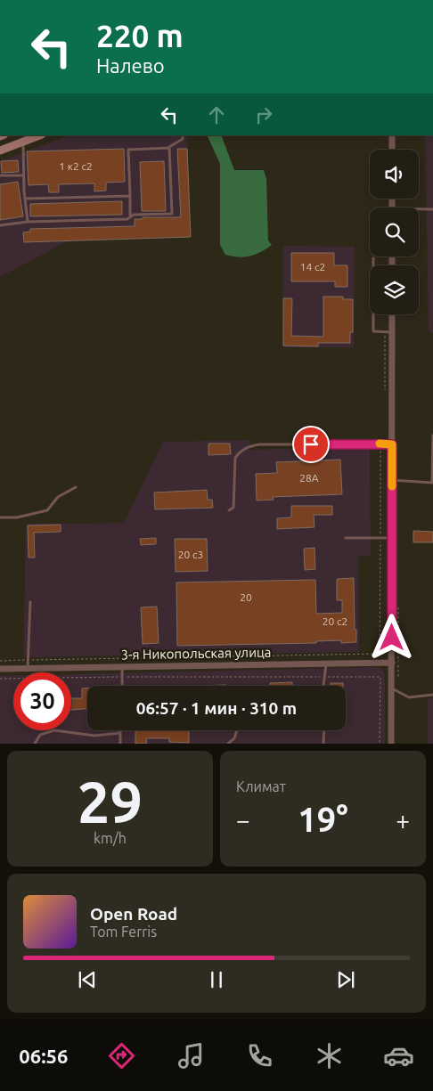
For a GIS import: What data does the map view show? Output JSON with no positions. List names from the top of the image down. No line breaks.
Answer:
{"streets":{"street":["3-я Никопольская улица"]},"house_numbers":["1 к2 с2","14 с2","28А","20 с3","20","20 с2"],"page":{"turn":["220 m","Налево"],"limit":"30","trip":"06:57 · 1 мин · 310 m","tile":[["29","km/h"],"Климат"],"heat":["−","19°","+"],"song":["Open Road","Tom Ferris"],"tabs":"06:56"}}
